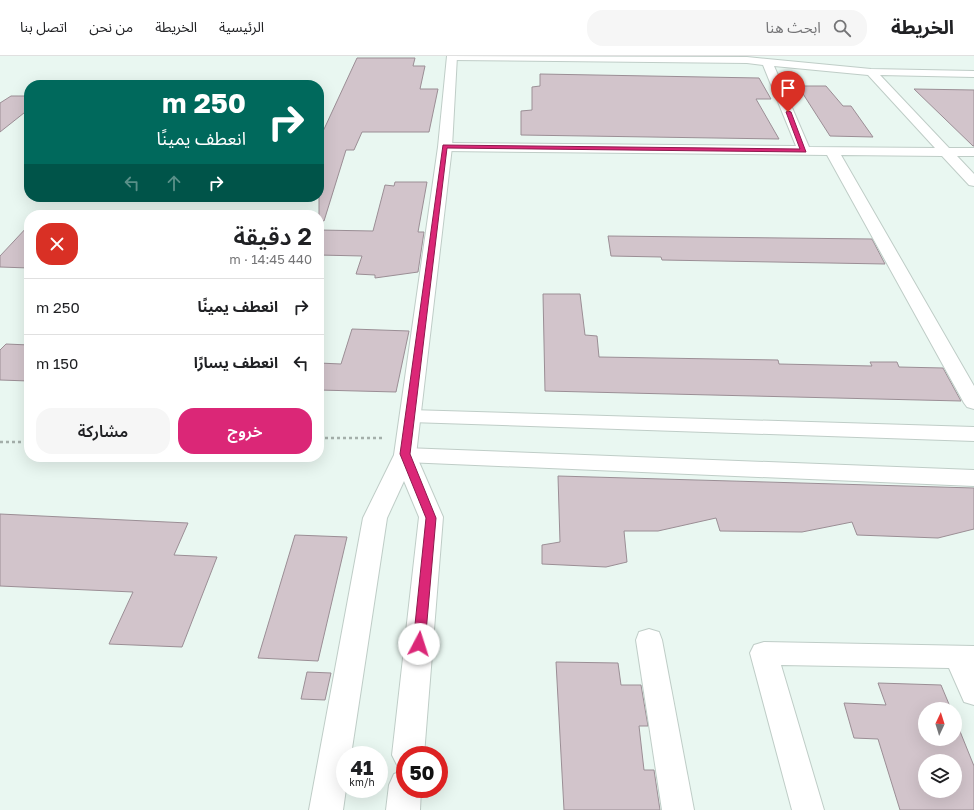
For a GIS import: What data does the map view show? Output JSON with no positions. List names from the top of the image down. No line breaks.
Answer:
{"north":"top","page":{"header":"الخريطة","search":"ابحث هنا","nav":["الرئيسية","الخريطة","من نحن","اتصل بنا"],"turn":["250 m","انعطف يمينًا"],"heading":["2 دقيقة","440 m · 14:45"],"list":[{"name":"انعطف يمينًا","value":"250 m"},{"name":"انعطف يسارًا","value":"150 m"}],"buttons":["خروج","مشاركة"],"speed":"41 km/h","limit":"50"}}
